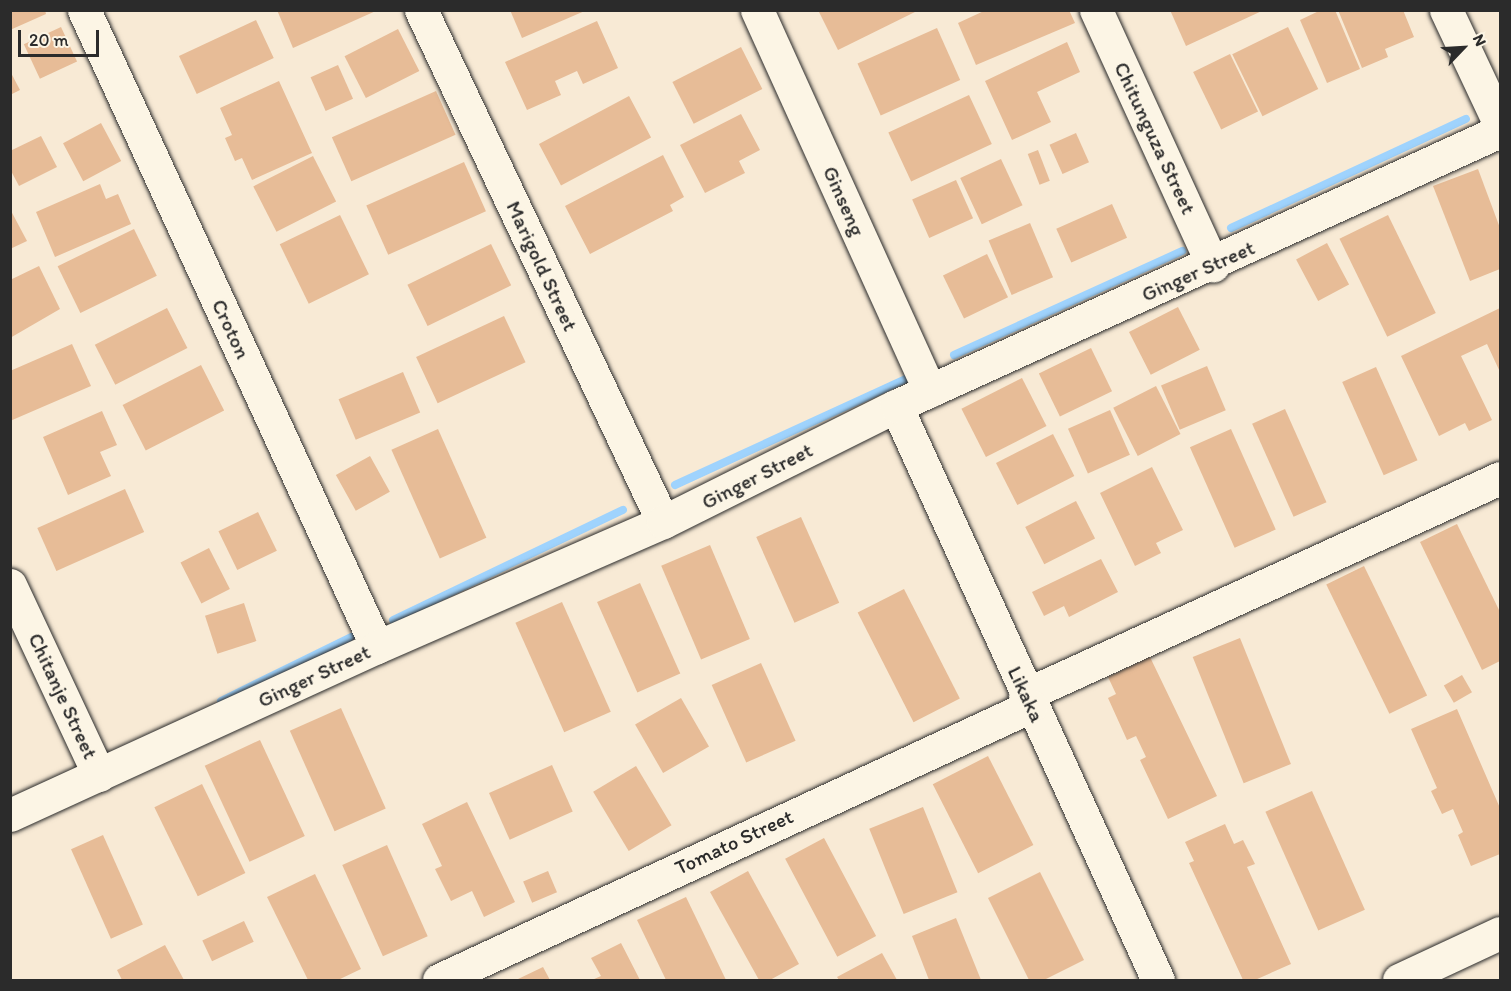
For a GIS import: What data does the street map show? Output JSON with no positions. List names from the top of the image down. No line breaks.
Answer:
{"streets":{"street":["Chitunguza Street","Ginseng","Marigold Street","Ginger Street","Croton","Likaka","Chitanje Street","Tomato Street"]},"crossings":[["Chitunguza Street","Ginger Street"],["Ginseng","Ginger Street"],["Marigold Street","Ginger Street"],["Ginger Street","Croton"],["Ginger Street","Likaka"],["Ginger Street","Chitanje Street"],["Likaka","Tomato Street"]],"scale_bar":"20 m","north":"top right"}
